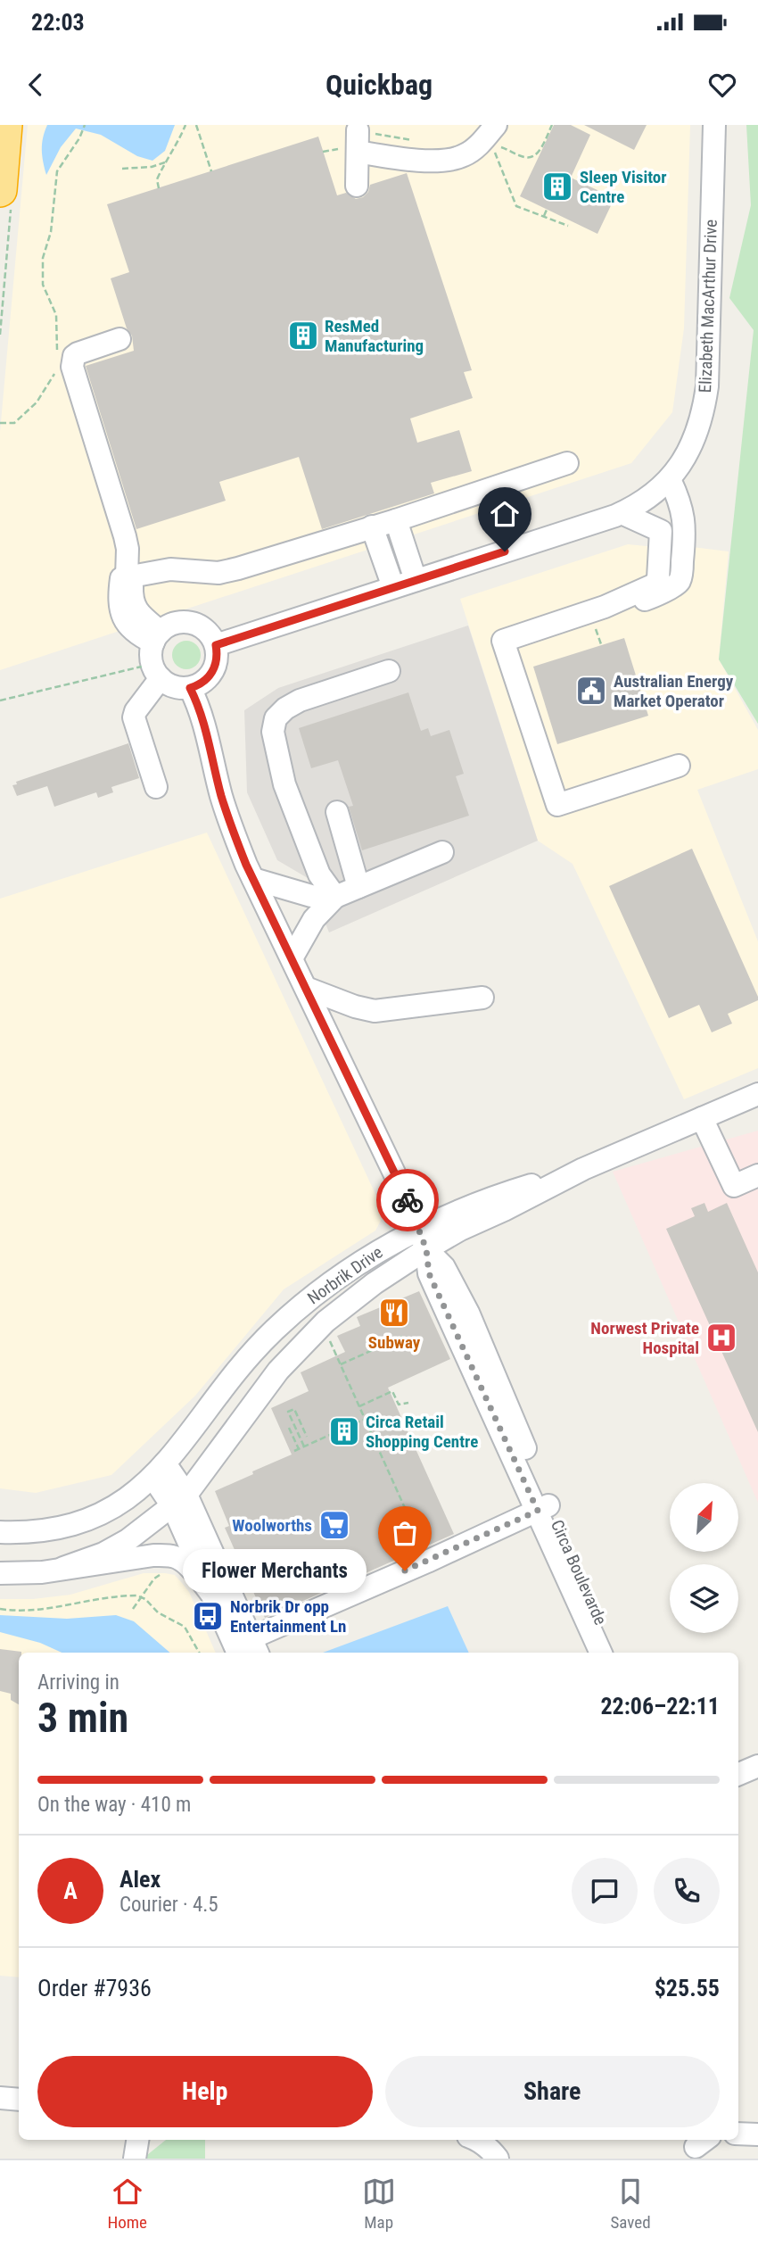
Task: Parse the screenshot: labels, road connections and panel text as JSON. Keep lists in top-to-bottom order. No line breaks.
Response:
{"streets":{"street":["Elizabeth MacArthur Drive","Norbrik Drive","Circa Boulevarde"]},"crossings":[["Norbrik Drive","Circa Boulevarde"]],"places":{"building":["Sleep Visitor Centre","ResMed Manufacturing","Circa Retail Shopping Centre"],"public building":["Australian Energy Market Operator"],"restaurant":["Subway"],"hospital":["Norwest Private Hospital"],"supermarket":["Woolworths"],"other":["Flower Merchants"],"bus stop":["Norbrik Dr opp Entertainment Ln"]},"north":"top right","page":{"status":"22:03","header":"Quickbag","bubble":"Flower Merchants","heading":["3 min","Arriving in","22:06–22:11"],"panel":["Alex","Courier · 4.5","Order #7936","$25.55"],"bar":"On the way · 410 m","round":"A","buttons":["Help","Share"],"tabs":["Home","Map","Saved"]}}
